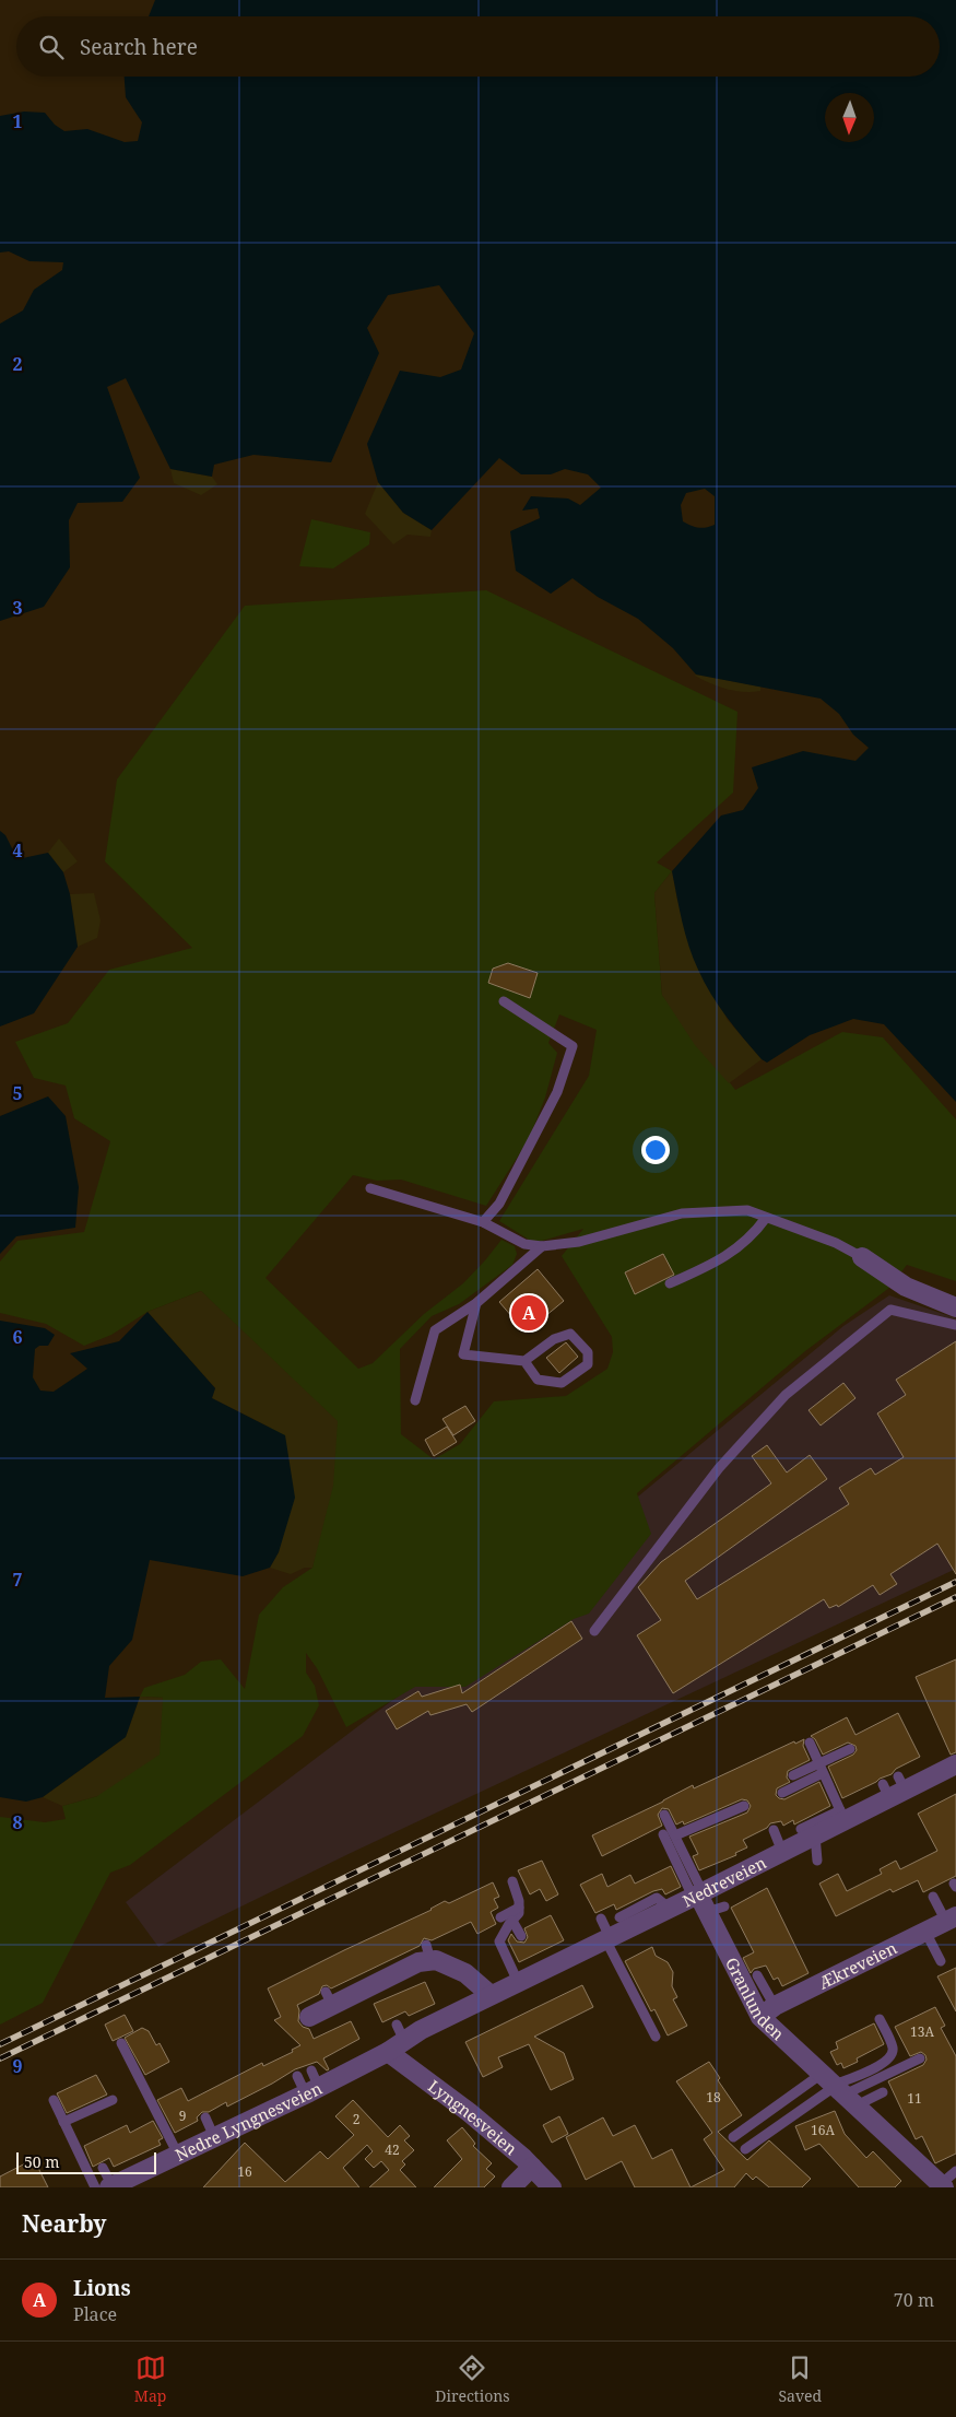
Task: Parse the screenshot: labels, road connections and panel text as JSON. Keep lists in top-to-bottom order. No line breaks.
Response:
{"streets":{"street":["Nedreveien","Ækreveien","Granlunden","Lyngnesveien","Nedre Lyngnesveien"]},"crossings":[["Nedreveien","Granlunden"],["Nedreveien","Lyngnesveien"],["Nedreveien","Nedre Lyngnesveien"],["Ækreveien","Granlunden"],["Lyngnesveien","Nedre Lyngnesveien"]],"house_numbers":["13A","18","11","9","2","16A","42","16"],"scale_bar":"50 m","north":"bottom","page":{"search":"Search here","pins":"A","scale":"50 m","heading":"Nearby","list":[{"mark":"A","name":"Lions","note":"Place","value":"70 m"}],"nav":["Map","Directions","Saved"]},"grid":{"rows":["1","2","3","4","5","6","7","8","9"]}}
